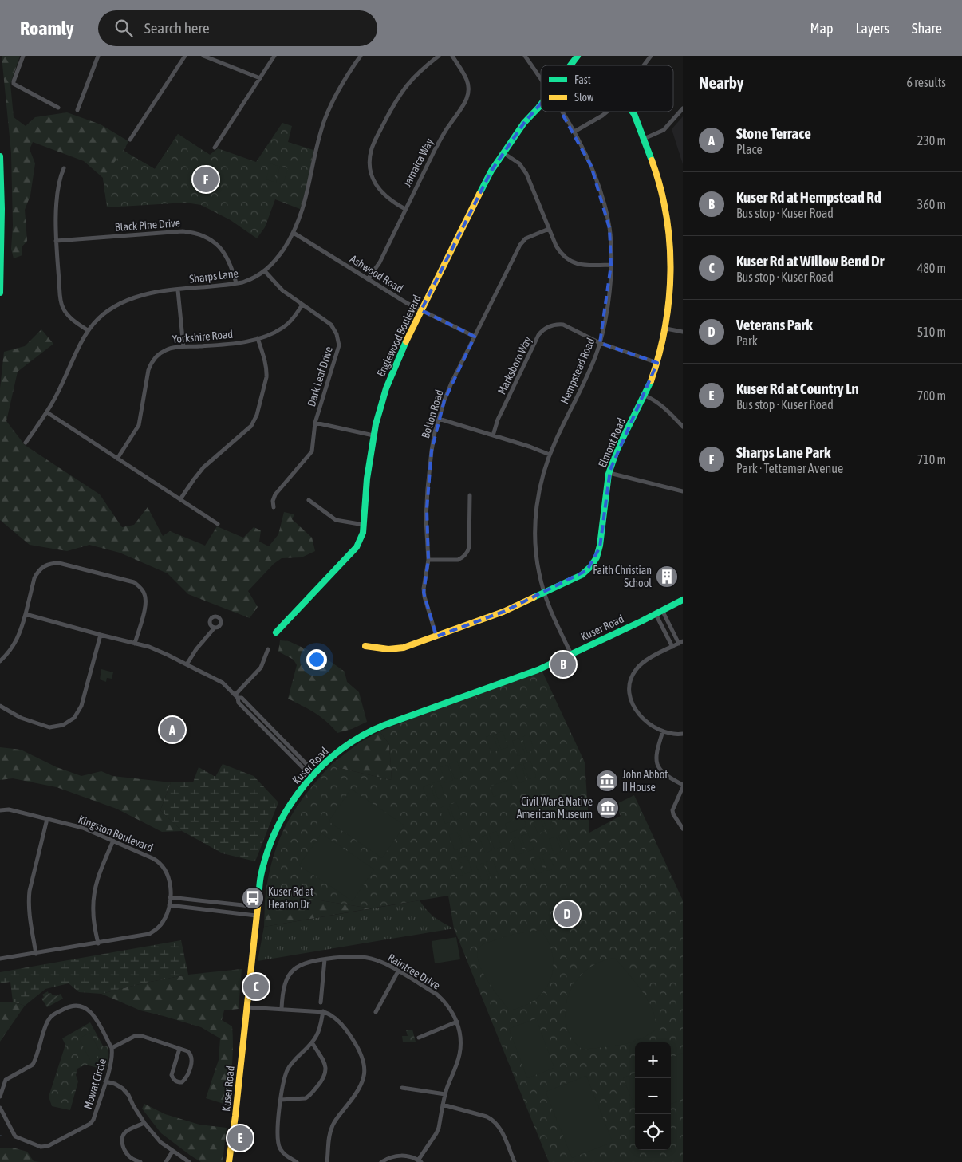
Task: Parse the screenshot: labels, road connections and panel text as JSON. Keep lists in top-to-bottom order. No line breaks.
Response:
{"streets":{"main road":["Englewood Boulevard","Elmont Road","Kuser Road"],"street":["Jamaica Way","Black Pine Drive","Ashwood Road","Sharps Lane","Yorkshire Road","Marksboro Way","Hempstead Road","Dark Leaf Drive","Bolton Road","Kingston Boulevard","Raintree Drive","Mowat Circle"]},"crossings":[["Jamaica Way","Ashwood Road"],["Black Pine Drive","Sharps Lane"],["Ashwood Road","Sharps Lane"],["Ashwood Road","Englewood Boulevard"],["Ashwood Road","Bolton Road"],["Sharps Lane","Dark Leaf Drive"],["Yorkshire Road","Dark Leaf Drive"],["Marksboro Way","Hempstead Road"],["Marksboro Way","Elmont Road"],["Hempstead Road","Elmont Road"],["Hempstead Road","Kuser Road"],["Bolton Road","Elmont Road"]],"places":{"building":["Faith Christian School"],"museum":["John Abbot II House","Civil War & Native American Museum"],"bus stop":["Kuser Rd at Heaton Dr"]},"legend":["Fast","Slow"],"page":{"header":"Roamly","search":"Search here","nav":["Map","Layers","Share"],"heading":["Nearby","6 results"],"list":[{"mark":"A","name":"Stone Terrace","note":"Place","value":"230 m"},{"mark":"B","name":"Kuser Rd at Hempstead Rd","note":"Bus stop · Kuser Road","value":"360 m"},{"mark":"C","name":"Kuser Rd at Willow Bend Dr","note":"Bus stop · Kuser Road","value":"480 m"},{"mark":"D","name":"Veterans Park","note":"Park","value":"510 m"},{"mark":"E","name":"Kuser Rd at Country Ln","note":"Bus stop · Kuser Road","value":"700 m"},{"mark":"F","name":"Sharps Lane Park","note":"Park · Tettemer Avenue","value":"710 m"}],"pins":["F","B","A","D","C","E"],"map_buttons":["+","−"]}}
